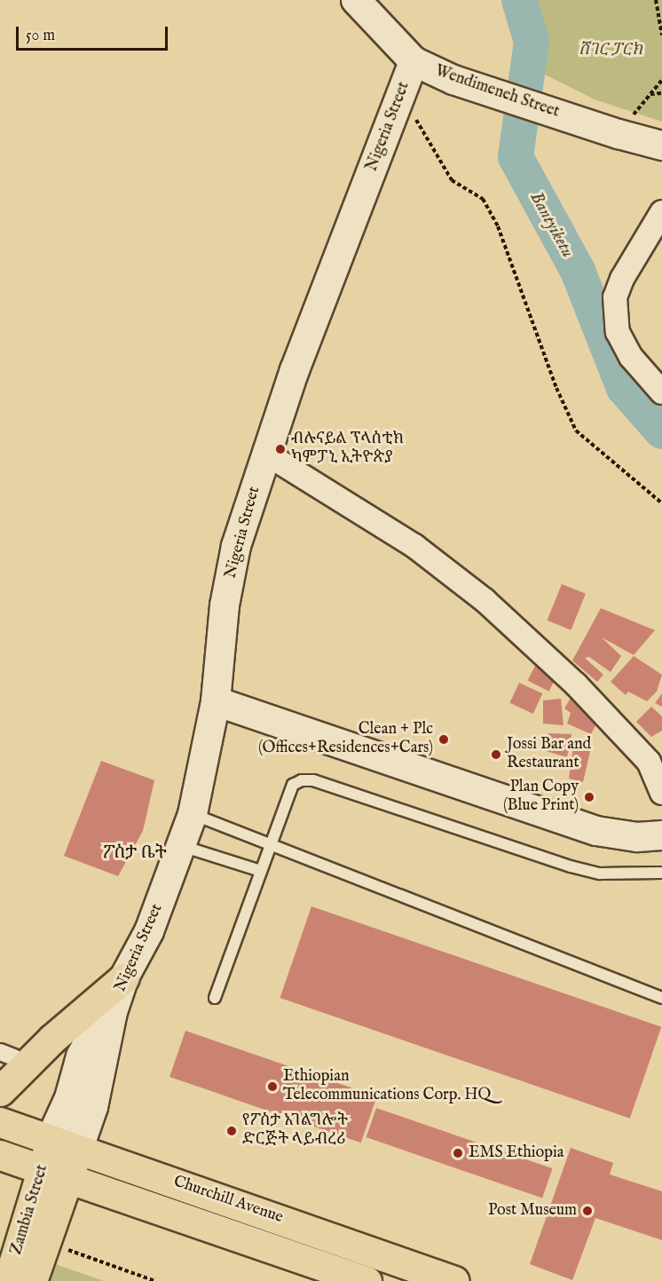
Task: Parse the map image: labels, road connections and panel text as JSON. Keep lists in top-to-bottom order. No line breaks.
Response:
{"streets":{"main road":["Churchill Avenue","Zambia Street"],"street":["Wendimeneh Street","Nigeria Street"]},"crossings":[["Wendimeneh Street","Nigeria Street"],["Nigeria Street","Churchill Avenue"],["Nigeria Street","Zambia Street"],["Churchill Avenue","Zambia Street"]],"districts":["ፖስታ ቤት"],"water":["Bantyiketu"],"parks":["ሸገር ፓርክ"],"places":["ብሉናይል ፕላስቲክ ካምፓኒ ኢትዮጵያ","Clean + Plc (Offices+Residences+Cars)","Jossi Bar and Restaurant","Plan Copy (Blue Print)","Ethiopian Telecommunications Corp. HQ","የፖስታ አገልግሎት ድርጅት ላይብረሪ","EMS Ethiopia","Post Museum"],"scale_bar":"50 m"}
